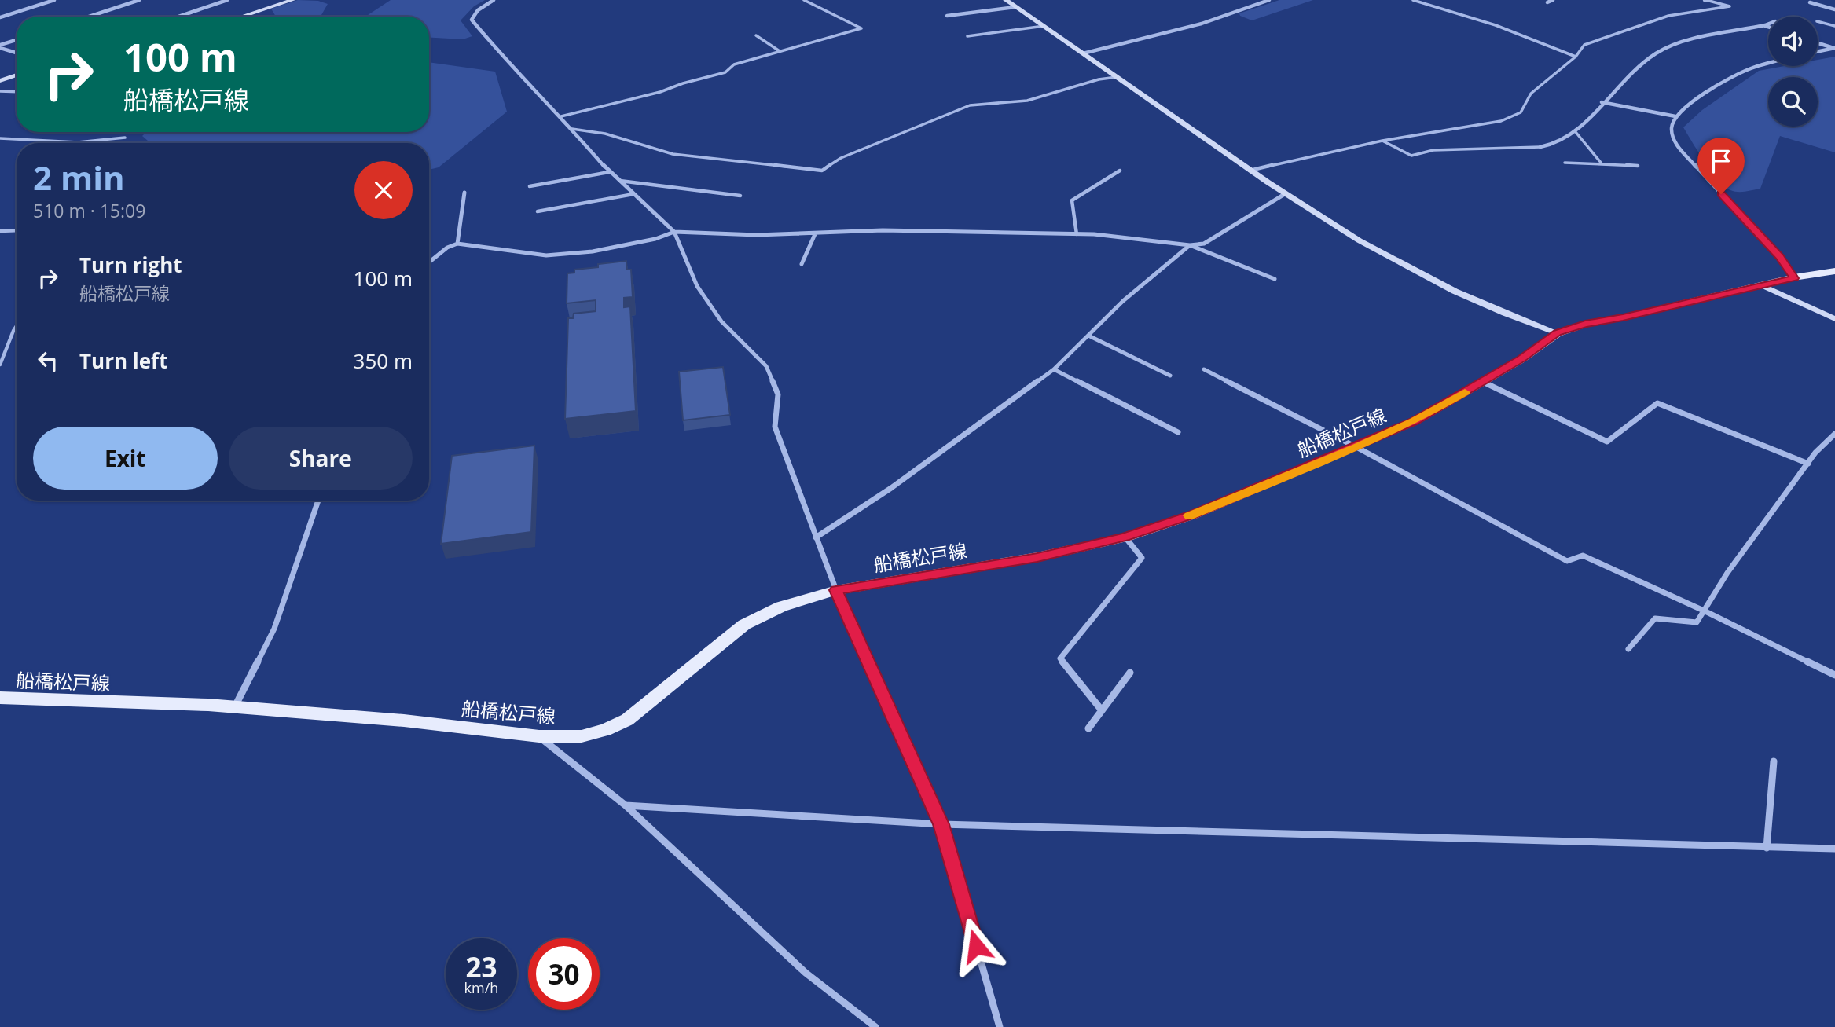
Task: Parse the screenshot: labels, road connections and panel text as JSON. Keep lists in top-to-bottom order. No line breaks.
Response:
{"streets":{"main road":["船橋松戸線"]},"page":{"turn":["100 m","船橋松戸線"],"heading":["2 min","510 m · 15:09"],"list":[{"name":"Turn right","note":"船橋松戸線","value":"100 m"},{"name":"Turn left","value":"350 m"}],"buttons":["Exit","Share"],"speed":"23 km/h","limit":"30"}}
